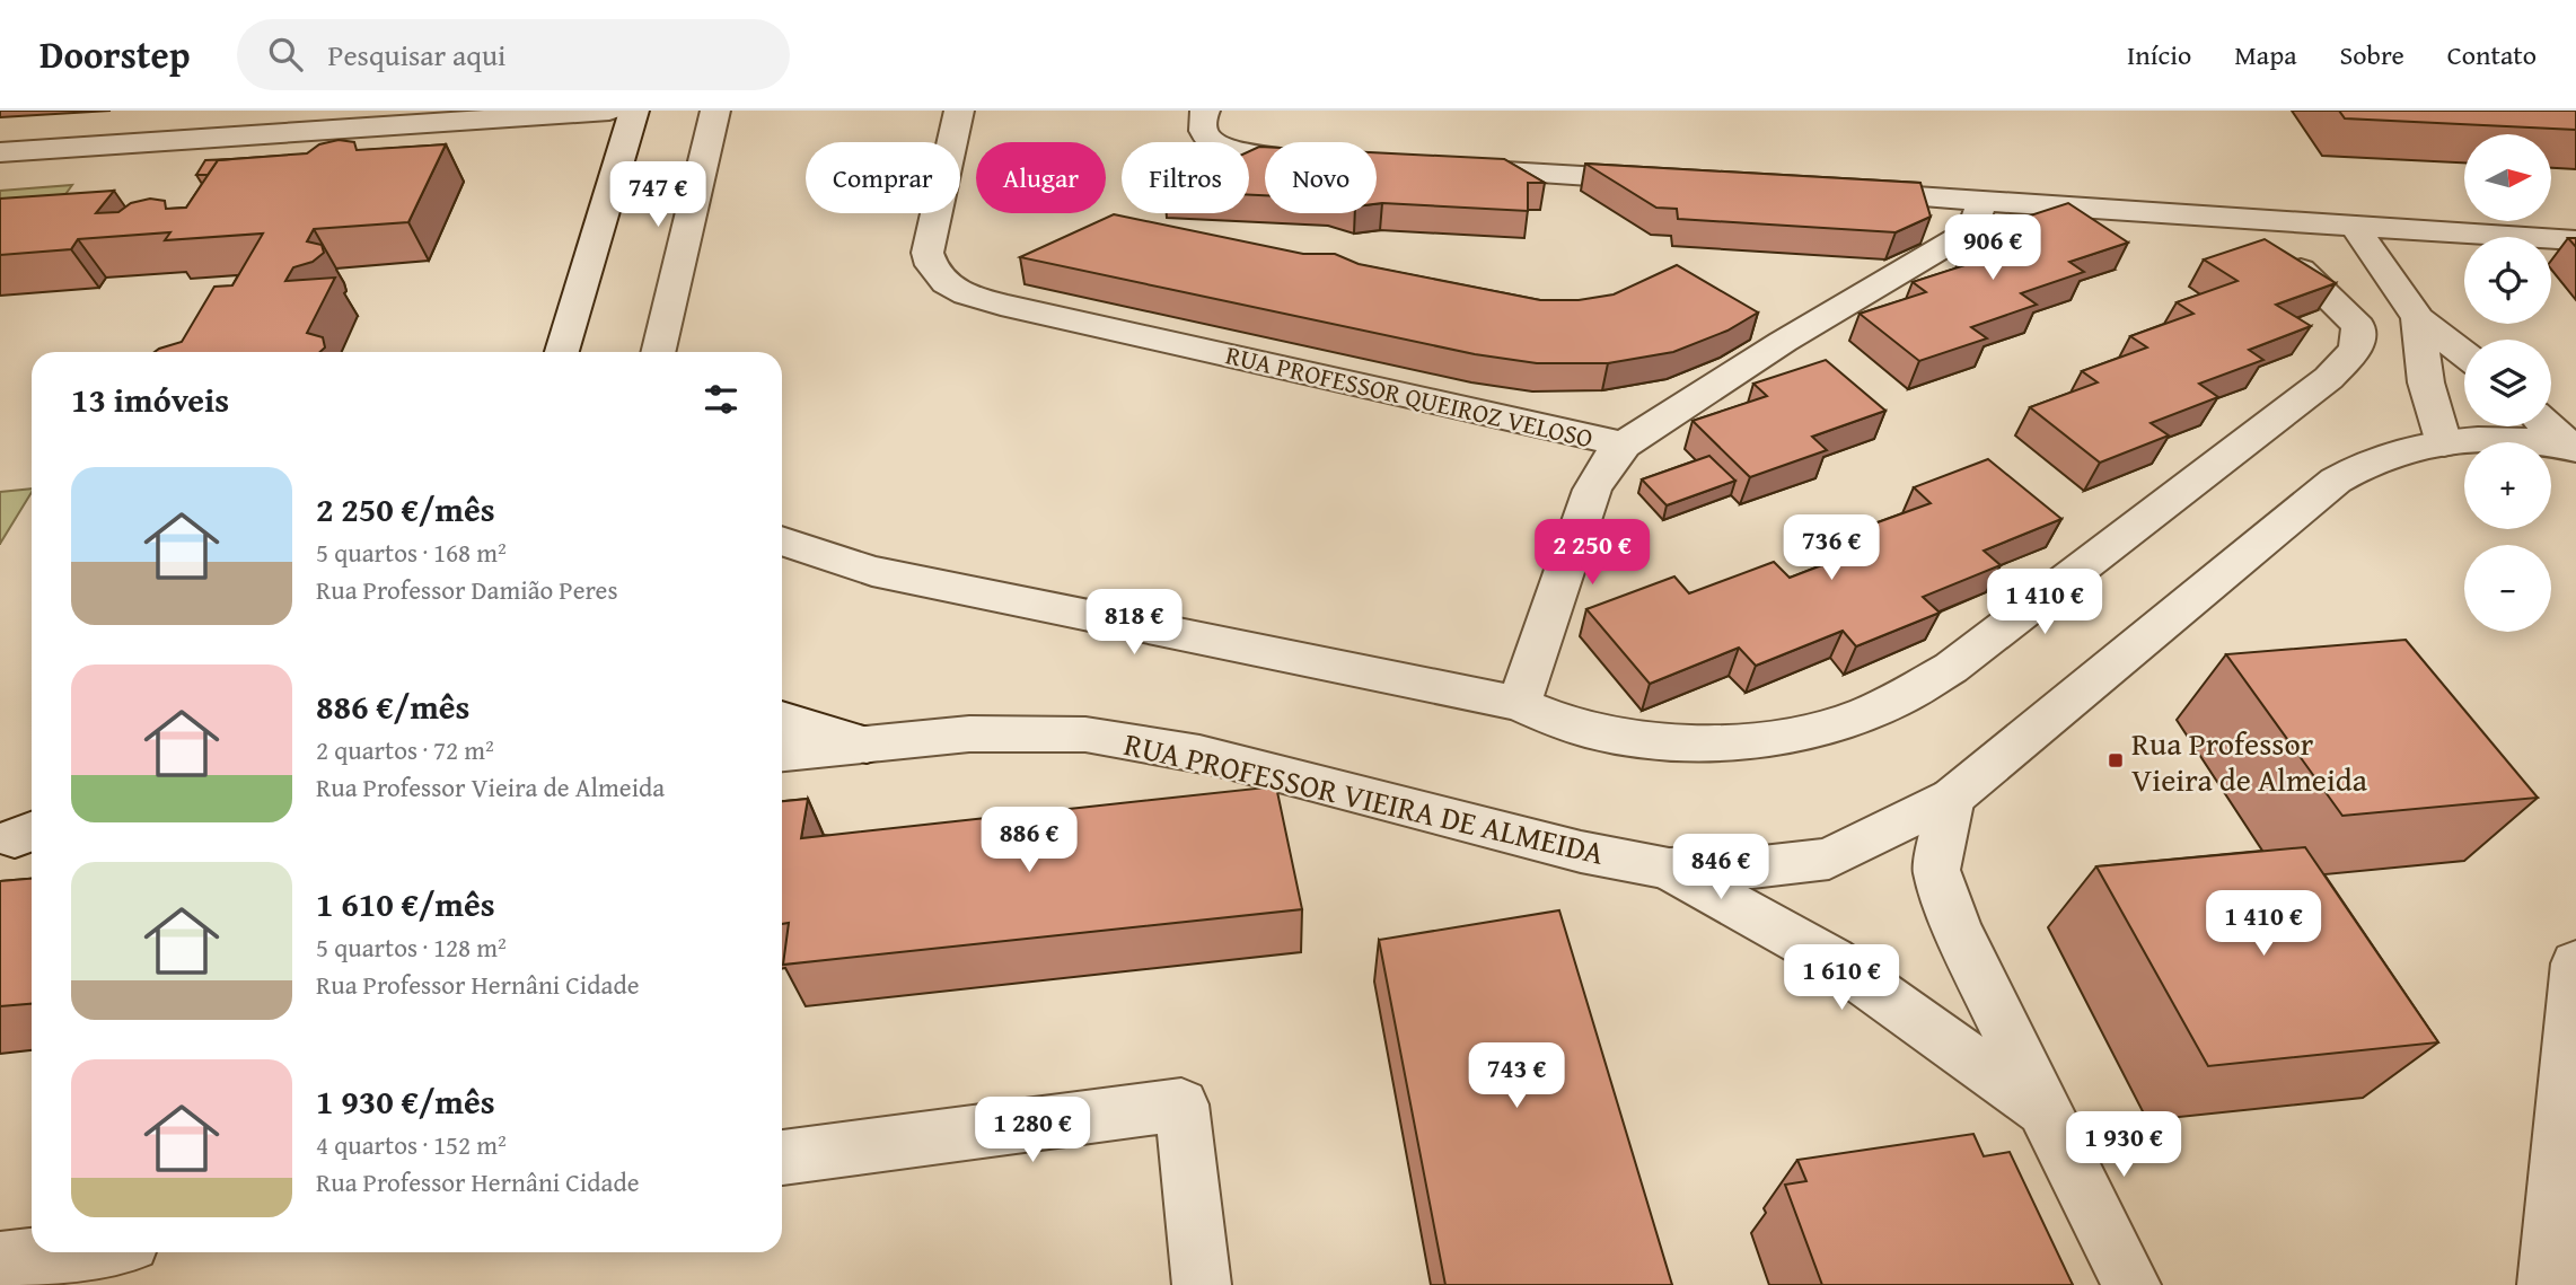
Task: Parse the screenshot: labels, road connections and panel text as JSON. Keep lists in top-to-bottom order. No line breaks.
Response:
{"streets":{"street":["RUA PROFESSOR QUEIROZ VELOSO","RUA PROFESSOR VIEIRA DE ALMEIDA"]},"places":{"transit":["Rua Professor Vieira de Almeida"]},"north":"right","page":{"header":"Doorstep","search":"Pesquisar aqui","nav":["Início","Mapa","Sobre","Contato"],"map_buttons":["+","−"],"chip":["Comprar","Alugar","Filtros","Novo"],"price":["747 €","906 €","736 €","2 250 €","1 410 €","818 €","886 €","846 €","1 410 €","1 610 €","743 €","1 280 €","1 930 €"],"heading":"13 imóveis","list":[{"name":"2 250 €/mês","note":"5 quartos · 168 m² · Rua Professor Damião Peres"},{"name":"886 €/mês","note":"2 quartos · 72 m² · Rua Professor Vieira de Almeida"},{"name":"1 610 €/mês","note":"5 quartos · 128 m² · Rua Professor Hernâni Cidade"},{"name":"1 930 €/mês","note":"4 quartos · 152 m² · Rua Professor Hernâni Cidade"}]}}
